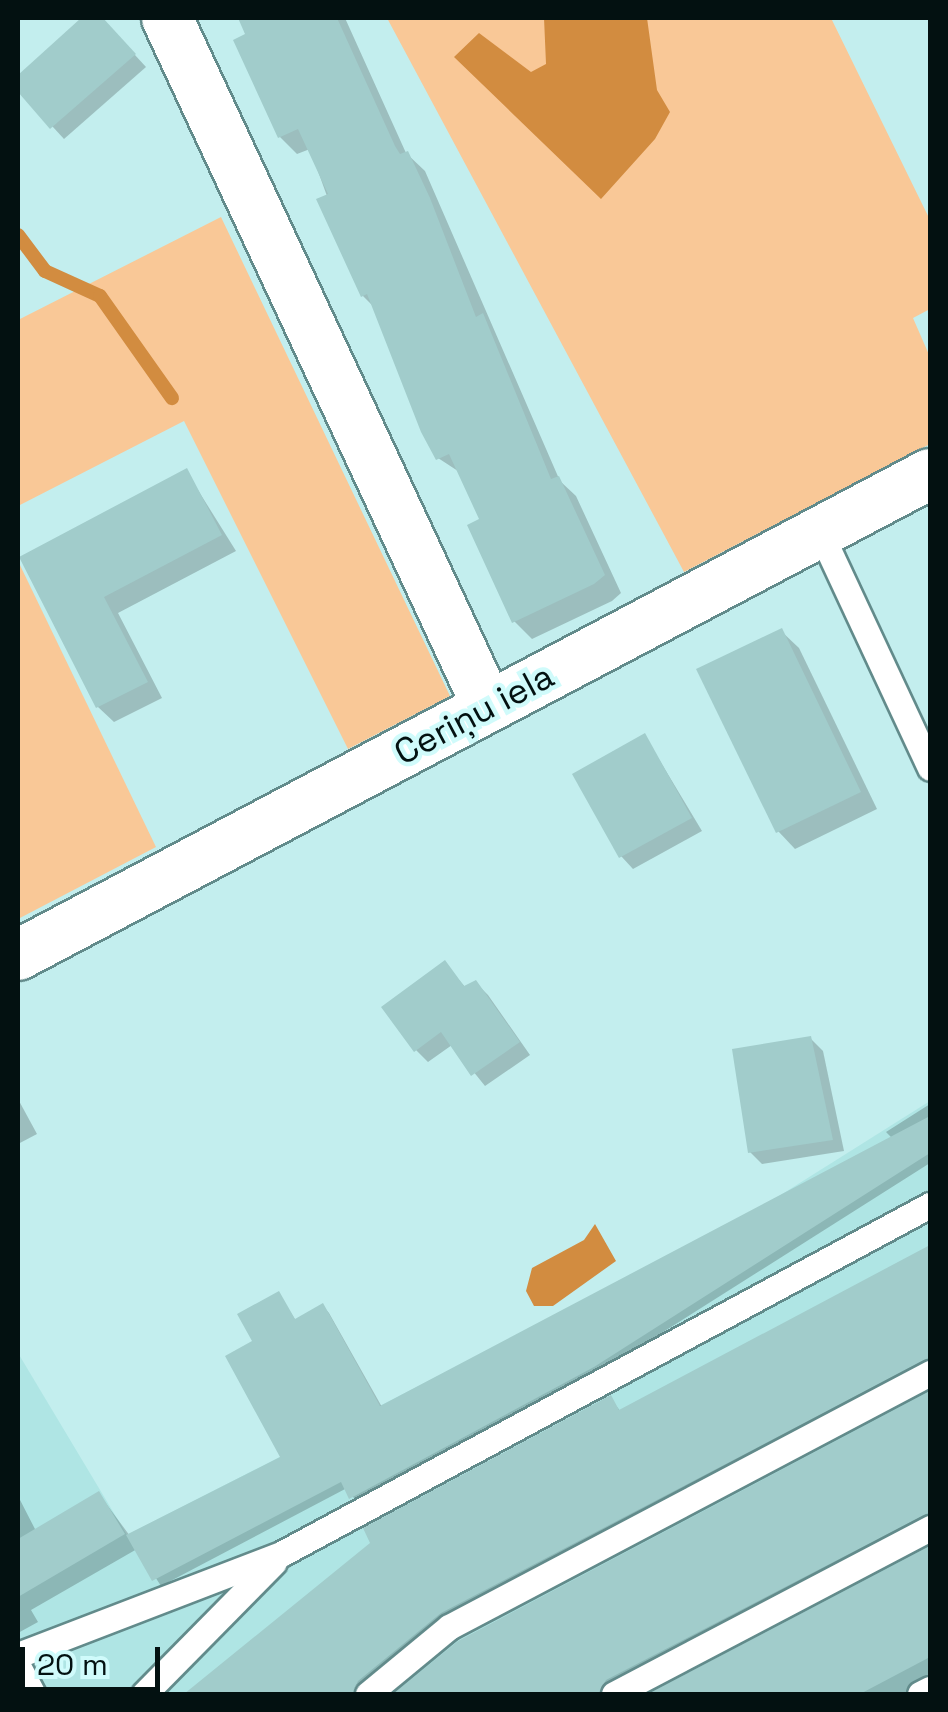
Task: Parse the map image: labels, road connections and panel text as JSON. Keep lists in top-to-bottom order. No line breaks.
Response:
{"streets":{"street":["Ceriņu iela"]},"scale_bar":"20 m"}
